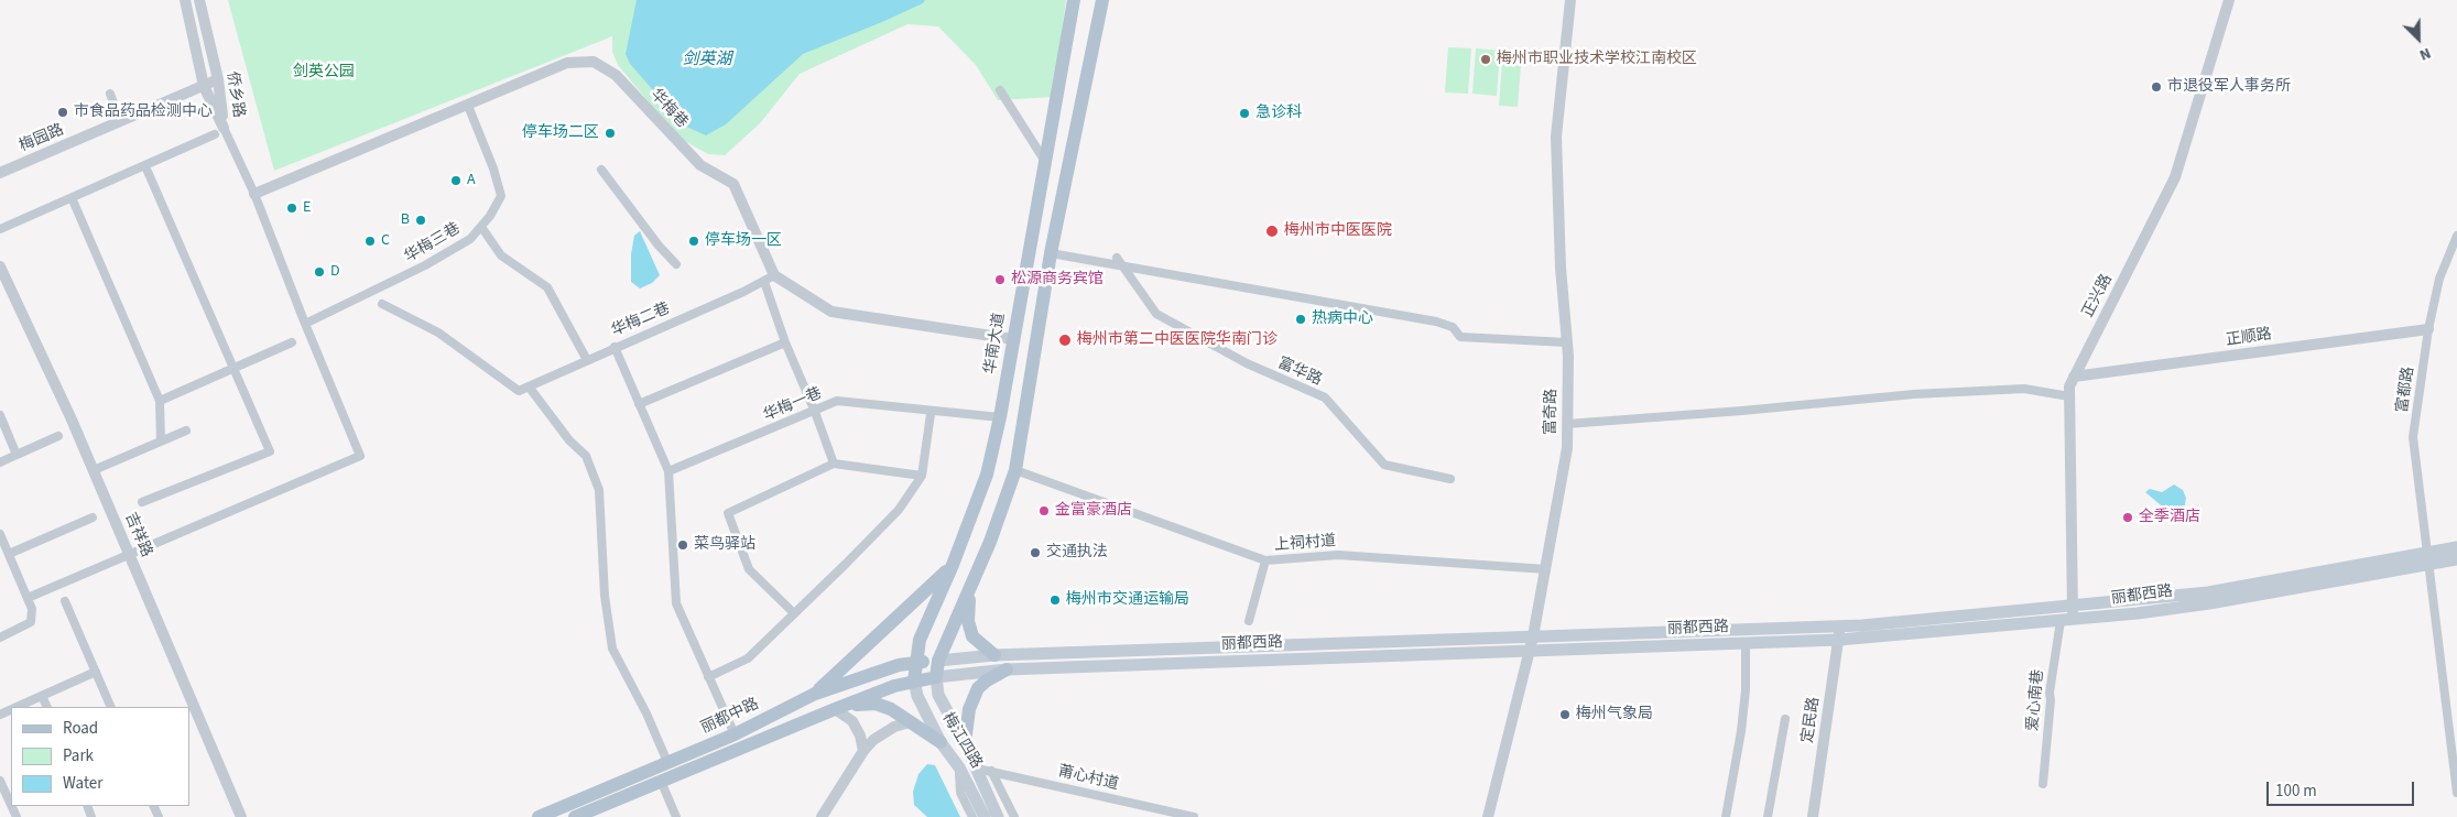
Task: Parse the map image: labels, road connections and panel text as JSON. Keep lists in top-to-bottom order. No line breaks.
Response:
{"streets":{"main road":["华南大道","丽都西路","丽都中路","梅江四路"],"street":["侨乡路","华梅巷","梅园路","华梅三巷","正兴路","华梅二巷","正顺路","富华路","富都路","华梅一巷","富奇路","吉祥路","上祠村道","爱心南巷","定民路","莆心村道"]},"crossings":[["侨乡路","梅园路"],["华梅巷","华梅三巷"],["华梅巷","华梅二巷"],["正兴路","正顺路"],["正兴路","丽都西路"],["正兴路","爱心南巷"],["正顺路","富都路"],["华南大道","华梅一巷"],["华南大道","丽都中路"],["华南大道","梅江四路"],["富都路","丽都西路"],["富奇路","上祠村道"],["富奇路","丽都西路"],["丽都西路","爱心南巷"],["丽都西路","丽都中路"],["丽都西路","定民路"],["丽都西路","梅江四路"],["丽都中路","梅江四路"],["梅江四路","莆心村道"]],"water":["剑英湖"],"parks":["剑英公园"],"places":["梅州市职业技术学校江南校区","市退役军人事务所","市食品药品检测中心","急诊科","停车场二区","A","E","B","梅州市中医医院","C","停车场一区","D","松源商务宾馆","热病中心","梅州市第二中医医院华南门诊","金富豪酒店","全季酒店","菜鸟驿站","交通执法","梅州市交通运输局","梅州气象局"],"legend":["Road","Park","Water"],"scale_bar":"100 m","north":"bottom right"}
